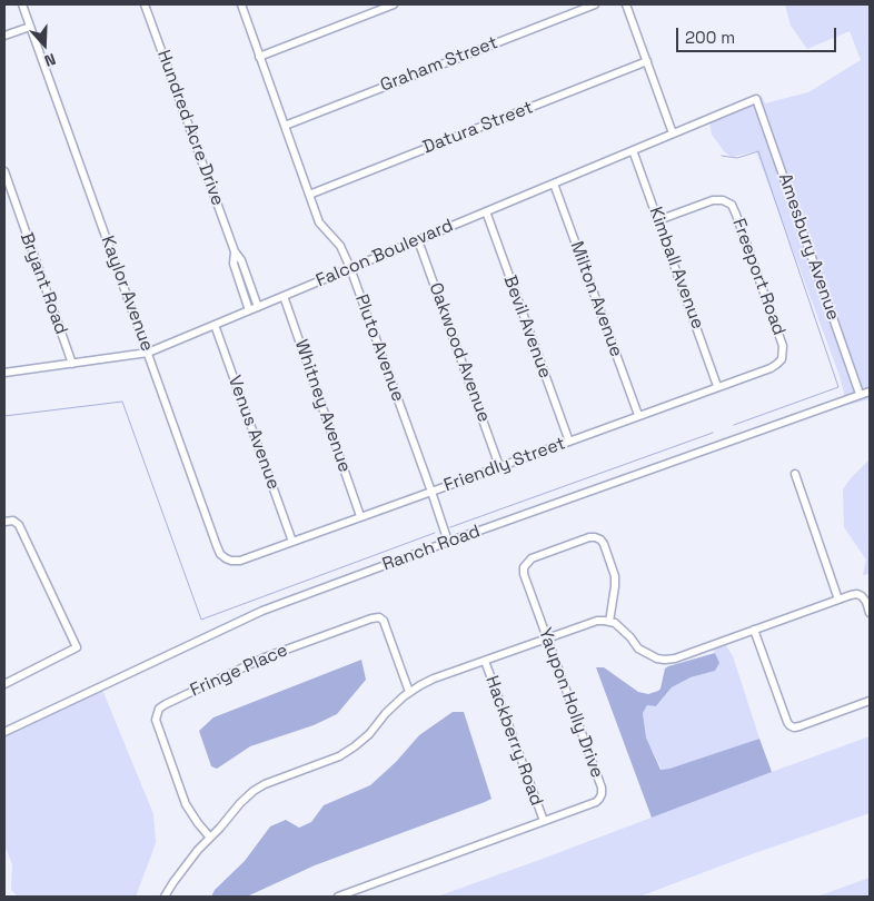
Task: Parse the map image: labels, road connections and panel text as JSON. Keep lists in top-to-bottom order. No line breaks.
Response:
{"streets":{"street":["Graham Street","Hundred Acre Drive","Datura Street","Amesbury Avenue","Falcon Boulevard","Kimball Avenue","Freeport Road","Bryant Road","Kaylor Avenue","Milton Avenue","Bevil Avenue","Pluto Avenue","Oakwood Avenue","Whitney Avenue","Venus Avenue","Friendly Street","Ranch Road","Fringe Place","Yaupon Holly Drive","Hackberry Road"]},"crossings":[["Graham Street","Pluto Avenue"],["Hundred Acre Drive","Falcon Boulevard"],["Datura Street","Pluto Avenue"],["Amesbury Avenue","Falcon Boulevard"],["Amesbury Avenue","Ranch Road"],["Falcon Boulevard","Kimball Avenue"],["Falcon Boulevard","Bryant Road"],["Falcon Boulevard","Kaylor Avenue"],["Falcon Boulevard","Milton Avenue"],["Falcon Boulevard","Bevil Avenue"],["Falcon Boulevard","Pluto Avenue"],["Falcon Boulevard","Oakwood Avenue"],["Falcon Boulevard","Whitney Avenue"],["Falcon Boulevard","Venus Avenue"],["Kimball Avenue","Freeport Road"],["Kimball Avenue","Friendly Street"],["Freeport Road","Friendly Street"],["Kaylor Avenue","Friendly Street"],["Milton Avenue","Friendly Street"],["Bevil Avenue","Friendly Street"],["Pluto Avenue","Friendly Street"],["Pluto Avenue","Ranch Road"],["Oakwood Avenue","Friendly Street"],["Whitney Avenue","Friendly Street"],["Venus Avenue","Friendly Street"],["Yaupon Holly Drive","Hackberry Road"]],"scale_bar":"200 m","north":"bottom"}
